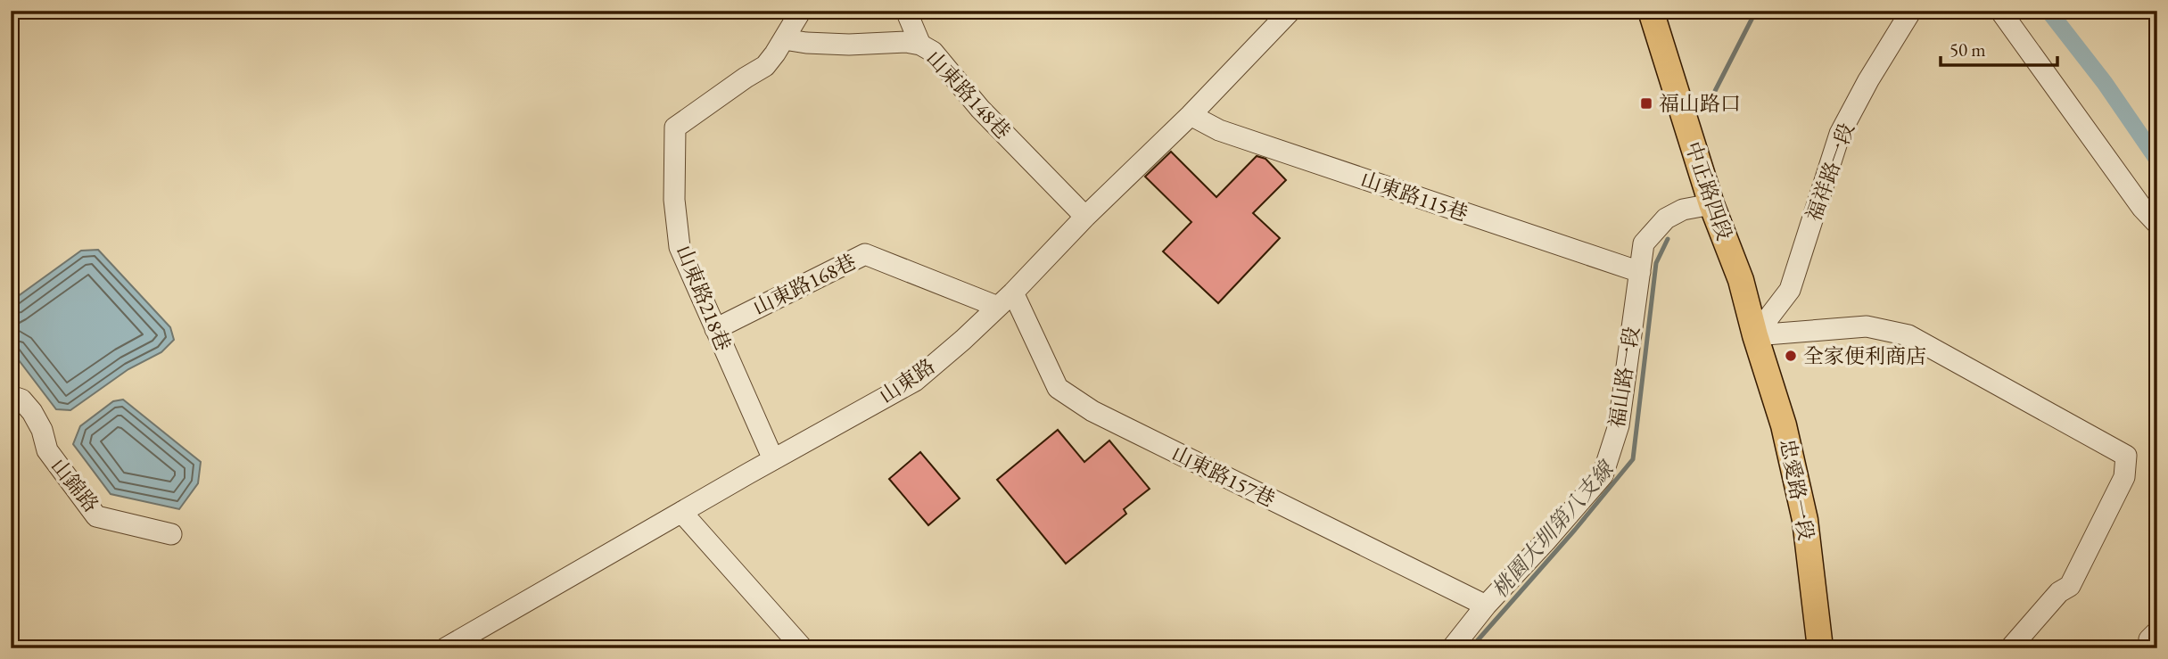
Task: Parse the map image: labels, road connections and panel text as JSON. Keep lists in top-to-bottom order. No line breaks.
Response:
{"streets":{"main road":["中正路四段","忠愛路一段"],"street":["山東路148巷","福祥路一段","山東路115巷","山東路168巷","山東路218巷","福山路一段","山東路","山東路157巷","山錦路"]},"crossings":[["山東路148巷","山東路218巷"],["山東路148巷","山東路"],["福祥路一段","中正路四段"],["福祥路一段","忠愛路一段"],["中正路四段","福山路一段"],["中正路四段","忠愛路一段"],["山東路115巷","福山路一段"],["山東路115巷","山東路"],["山東路168巷","山東路218巷"],["山東路168巷","山東路"],["山東路168巷","山東路157巷"],["山東路218巷","山東路"],["福山路一段","山東路157巷"],["山東路","山東路157巷"]],"water":["桃園大圳第八支線"],"places":{"transit":["福山路口"],"other":["全家便利商店"]},"scale_bar":"50 m"}
